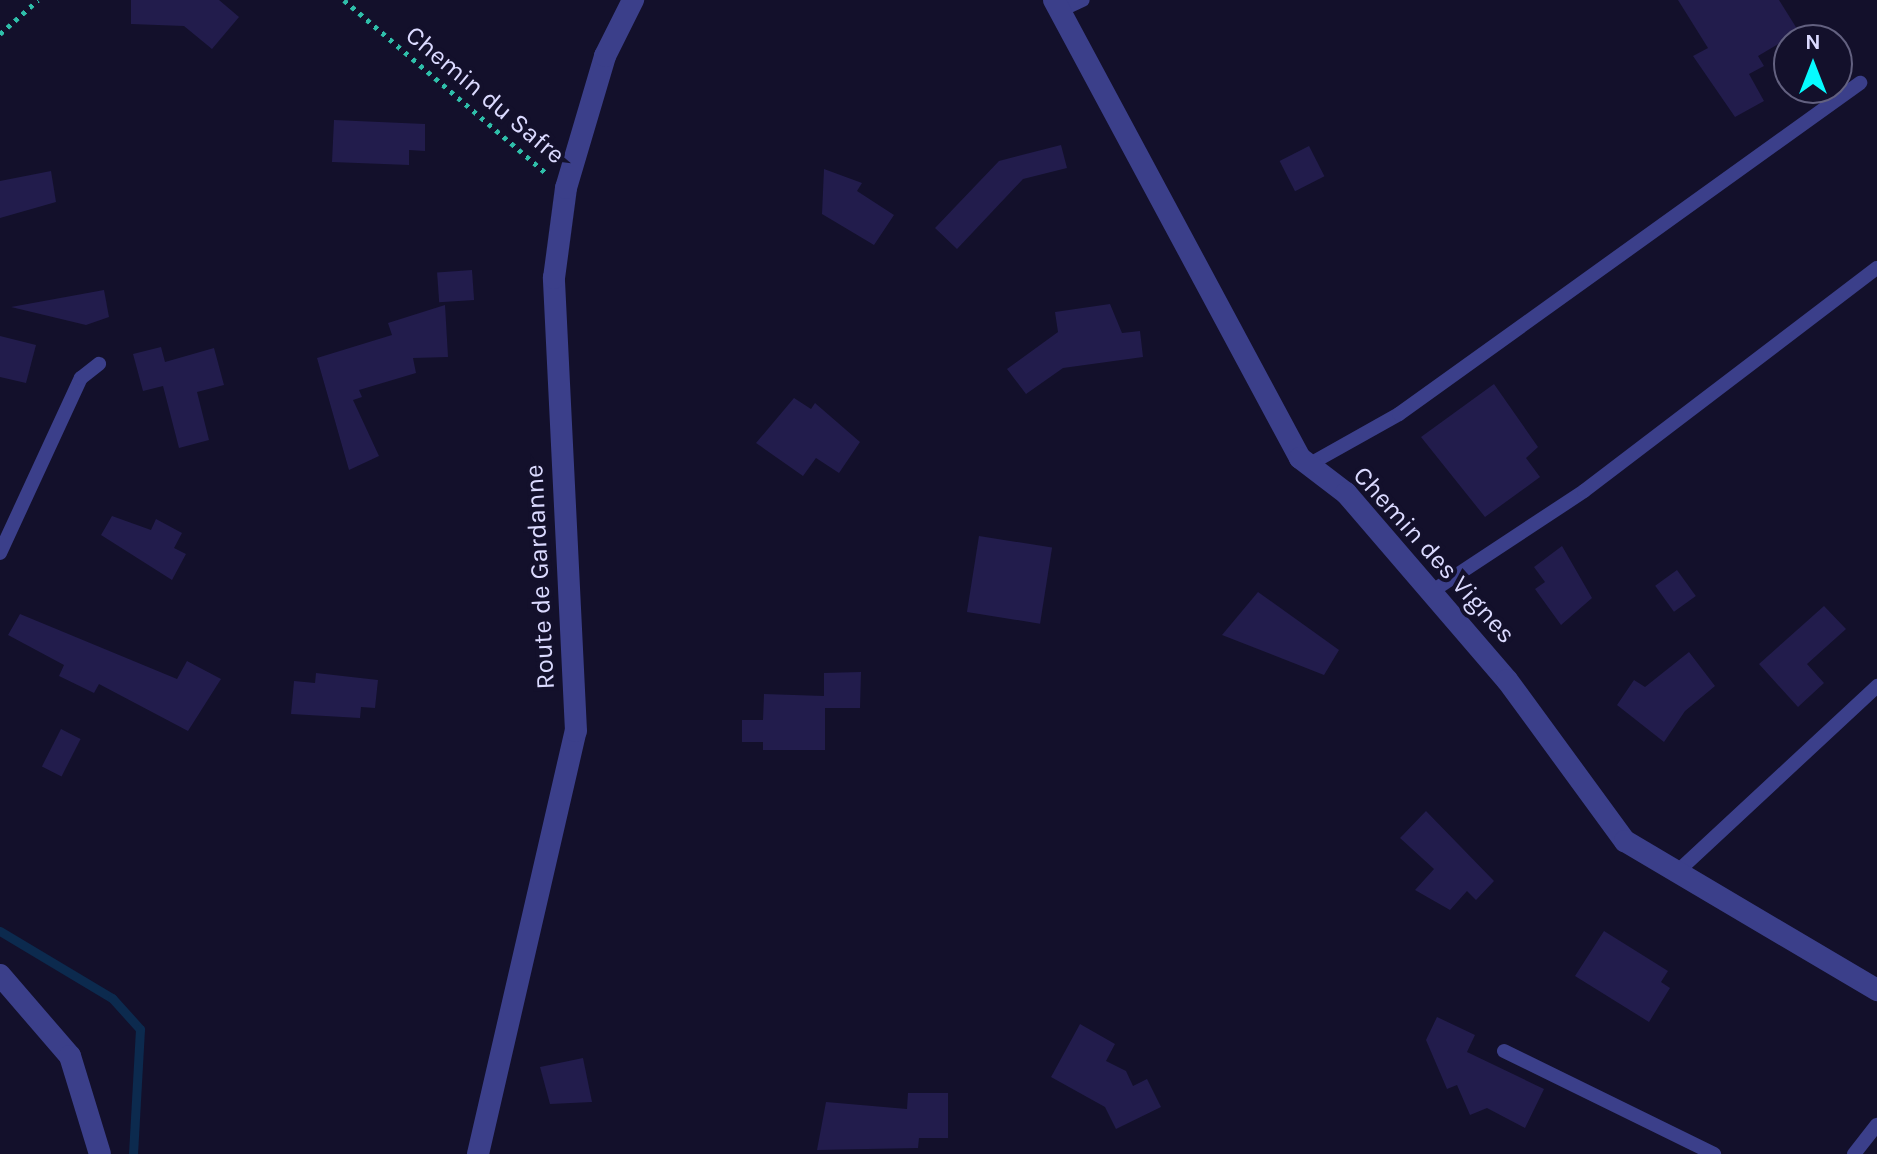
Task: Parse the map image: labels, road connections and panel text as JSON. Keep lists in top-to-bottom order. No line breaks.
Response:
{"streets":{"street":["Chemin des Vignes","Route de Gardanne"],"path":["Chemin du Safre"]},"crossings":[["Chemin du Safre","Route de Gardanne"]],"north":"top"}
